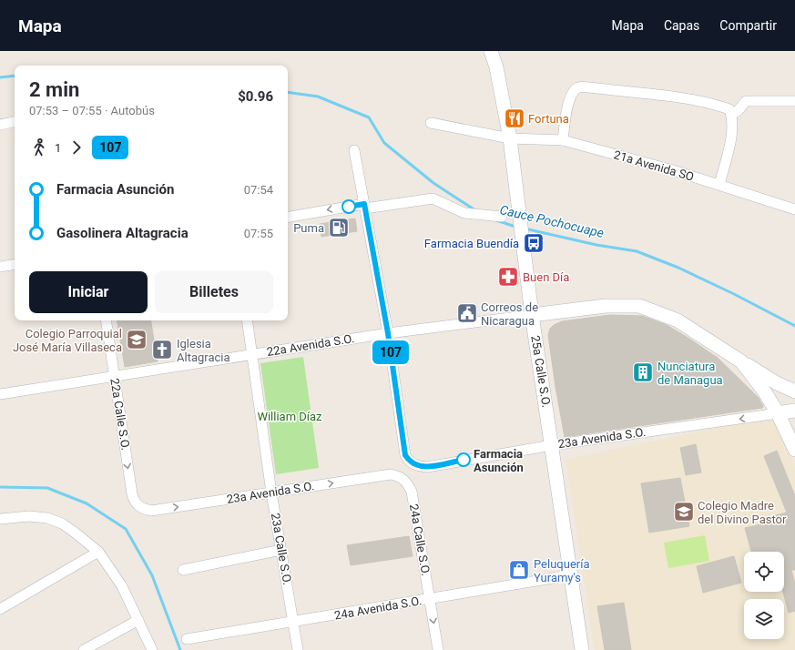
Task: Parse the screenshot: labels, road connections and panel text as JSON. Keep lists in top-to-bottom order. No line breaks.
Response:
{"streets":{"street":["21a Avenida SO","22a Avenida S.O.","25a Calle S.O.","22a Calle S.O.","23a Avenida S.O.","24a Calle S.O.","23a Calle S.O.","24a Avenida S.O."]},"crossings":[["21a Avenida SO","25a Calle S.O."],["22a Avenida S.O.","25a Calle S.O."],["22a Avenida S.O.","22a Calle S.O."],["22a Avenida S.O.","23a Avenida S.O."],["22a Avenida S.O.","23a Calle S.O."],["25a Calle S.O.","23a Avenida S.O."],["25a Calle S.O.","24a Avenida S.O."],["22a Calle S.O.","23a Avenida S.O."],["23a Avenida S.O.","24a Calle S.O."],["23a Avenida S.O.","23a Calle S.O."],["24a Calle S.O.","24a Avenida S.O."],["23a Calle S.O.","24a Avenida S.O."]],"one_way":["22a Calle S.O."],"water":["Cauce Pochocuape"],"parks":["William Díaz"],"places":{"restaurant":["Fortuna"],"fuel station":["Puma"],"bus stop":["Farmacia Buendía"],"pharmacy":["Buen Día"],"public building":["Correos de Nicaragua"],"school or university":["Colegio Parroquial José María Villaseca","Colegio Madre del Divino Pastor"],"church":["Iglesia Altagracia"],"building":["Nunciatura de Managua"],"other":["Farmacia Asunción"],"shop":["Peluquería Yuramy's"]},"lines":["bus line 107"],"page":{"header":"Mapa","nav":["Mapa","Capas","Compartir"],"on_map":"107","heading":["2 min","07:53 – 07:55 · Autobús","$0.96"],"legs":["1","107"],"list":[{"name":"Farmacia Asunción","value":"07:54"},{"name":"Gasolinera Altagracia","value":"07:55"}],"buttons":["Iniciar","Billetes"]}}
